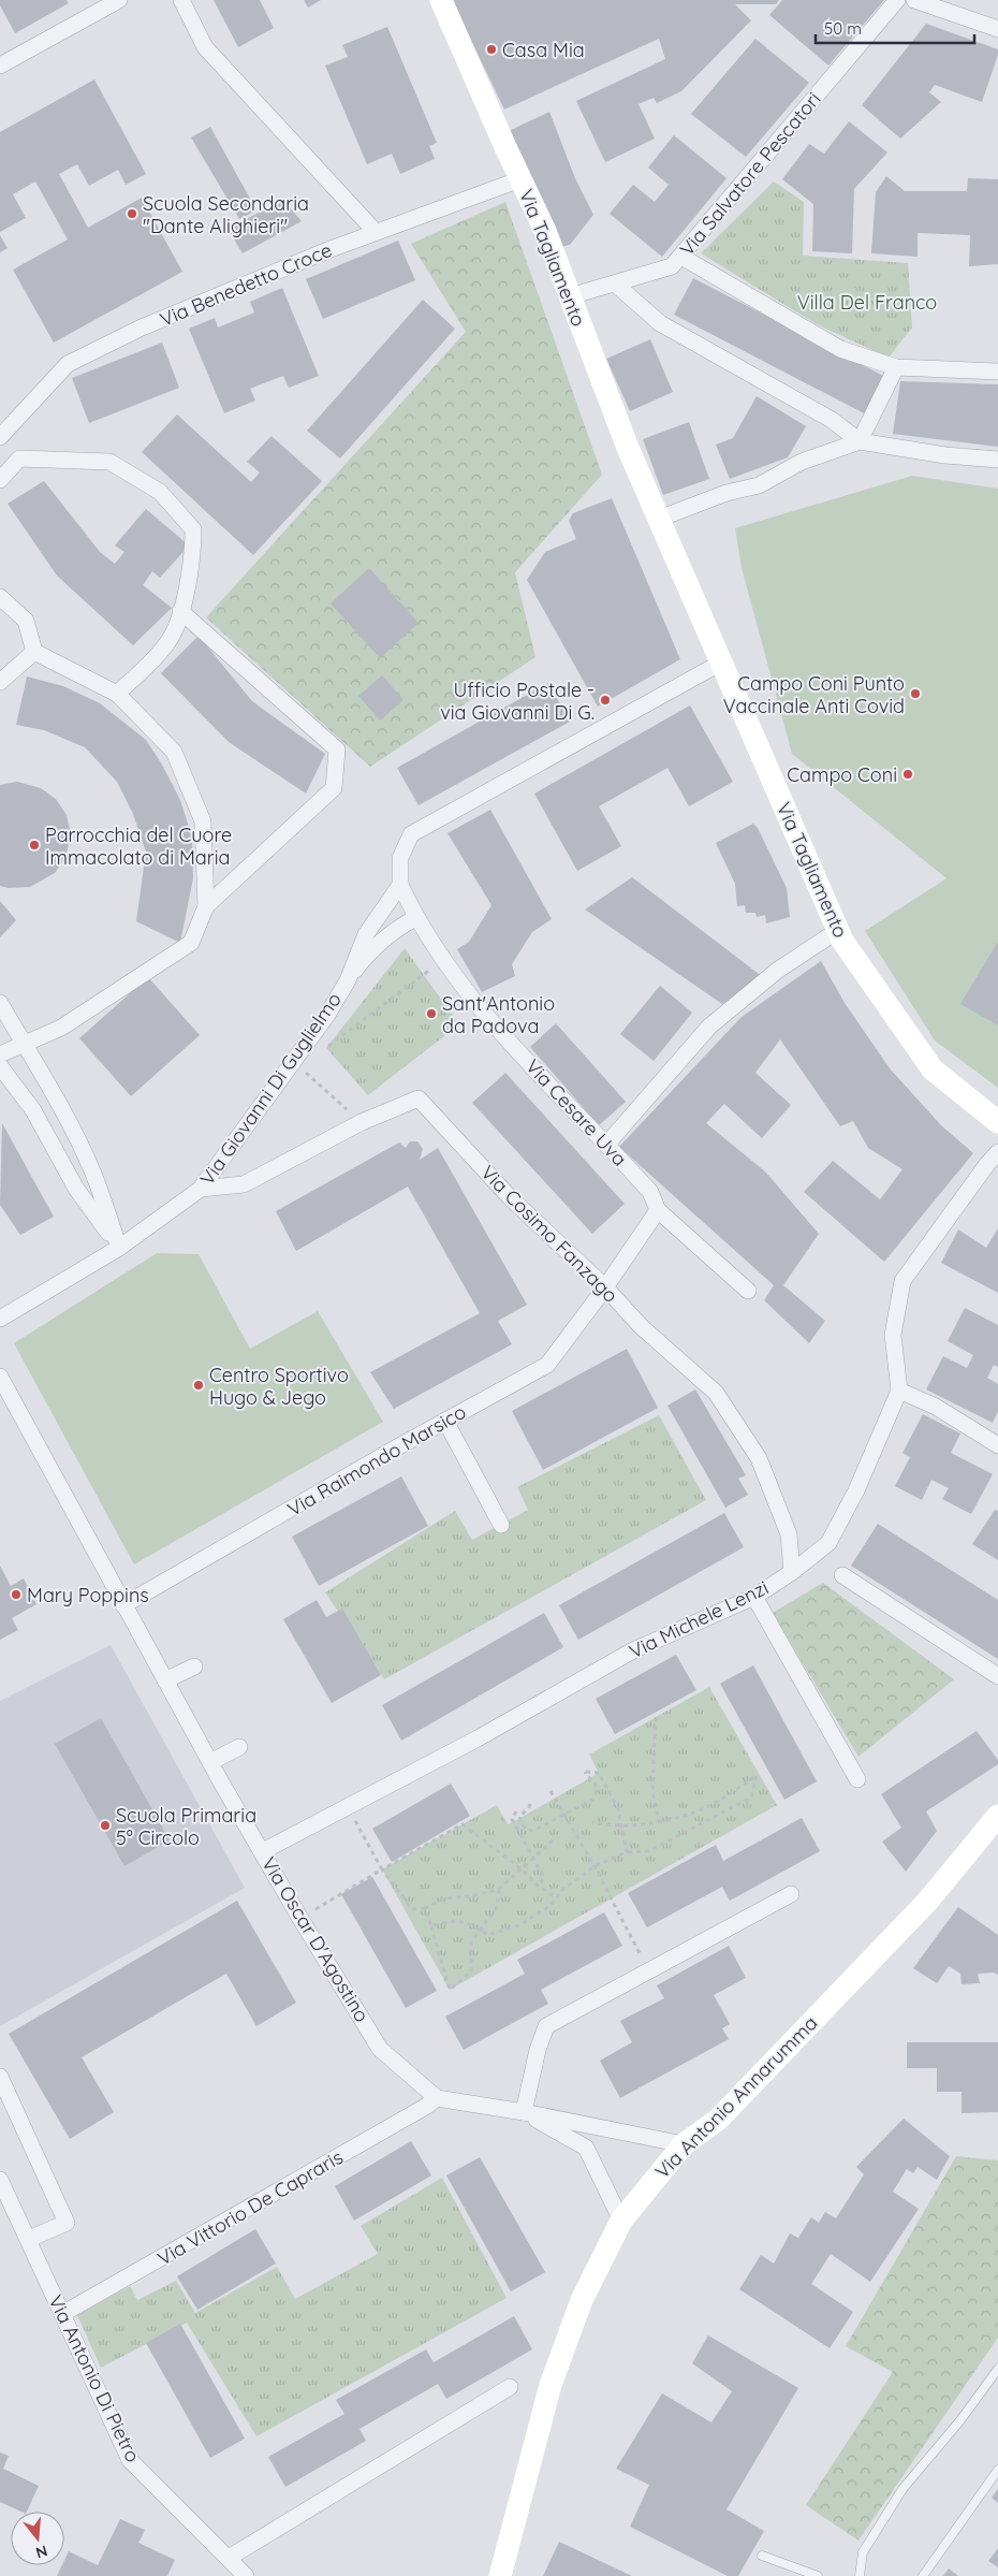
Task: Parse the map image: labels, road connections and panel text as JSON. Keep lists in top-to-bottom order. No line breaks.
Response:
{"streets":{"street":["Via Salvatore Pescatori","Via Tagliamento","Via Benedetto Croce","Via Giovanni Di Guglielmo","Via Cesare Uva","Via Cosimo Fanzago","Via Raimondo Marsico","Via Michele Lenzi","Via Oscar D'Agostino","Via Antonio Annarumma","Via Vittorio De Capraris","Via Antonio Di Pietro"]},"crossings":[["Via Salvatore Pescatori","Via Tagliamento"],["Via Tagliamento","Via Benedetto Croce"],["Via Giovanni Di Guglielmo","Via Cesare Uva"],["Via Giovanni Di Guglielmo","Via Cosimo Fanzago"],["Via Cosimo Fanzago","Via Raimondo Marsico"],["Via Cosimo Fanzago","Via Michele Lenzi"],["Via Raimondo Marsico","Via Oscar D'Agostino"],["Via Michele Lenzi","Via Oscar D'Agostino"],["Via Oscar D'Agostino","Via Vittorio De Capraris"],["Via Vittorio De Capraris","Via Antonio Di Pietro"]],"parks":["Villa Del Franco"],"places":["Casa Mia","Scuola Secondaria \"Dante Alighieri\"","Campo Coni Punto Vaccinale Anti Covid","Ufficio Postale - via Giovanni Di G.","Campo Coni","Parrocchia del Cuore Immacolato di Maria","Sant'Antonio da Padova","Centro Sportivo Hugo & Jego","Mary Poppins","Scuola Primaria 5° Circolo"],"scale_bar":"50 m","north":"bottom"}
